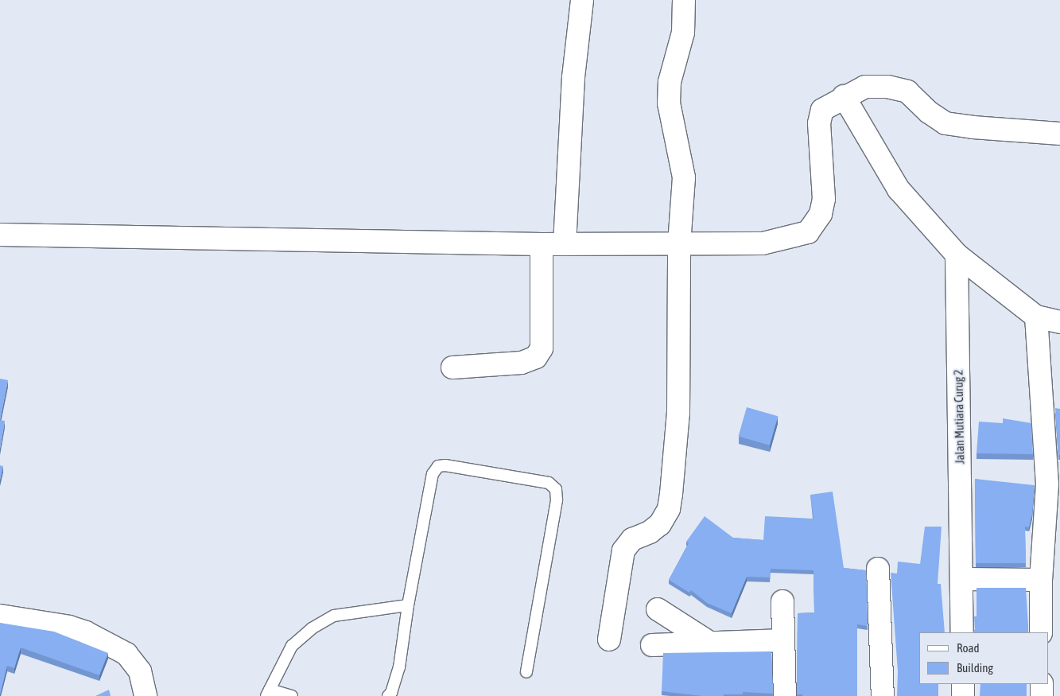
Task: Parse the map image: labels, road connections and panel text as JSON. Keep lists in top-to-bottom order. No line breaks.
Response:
{"streets":{"street":["Jalan Mutiara Curug 2"]},"legend":["Road","Building"]}
